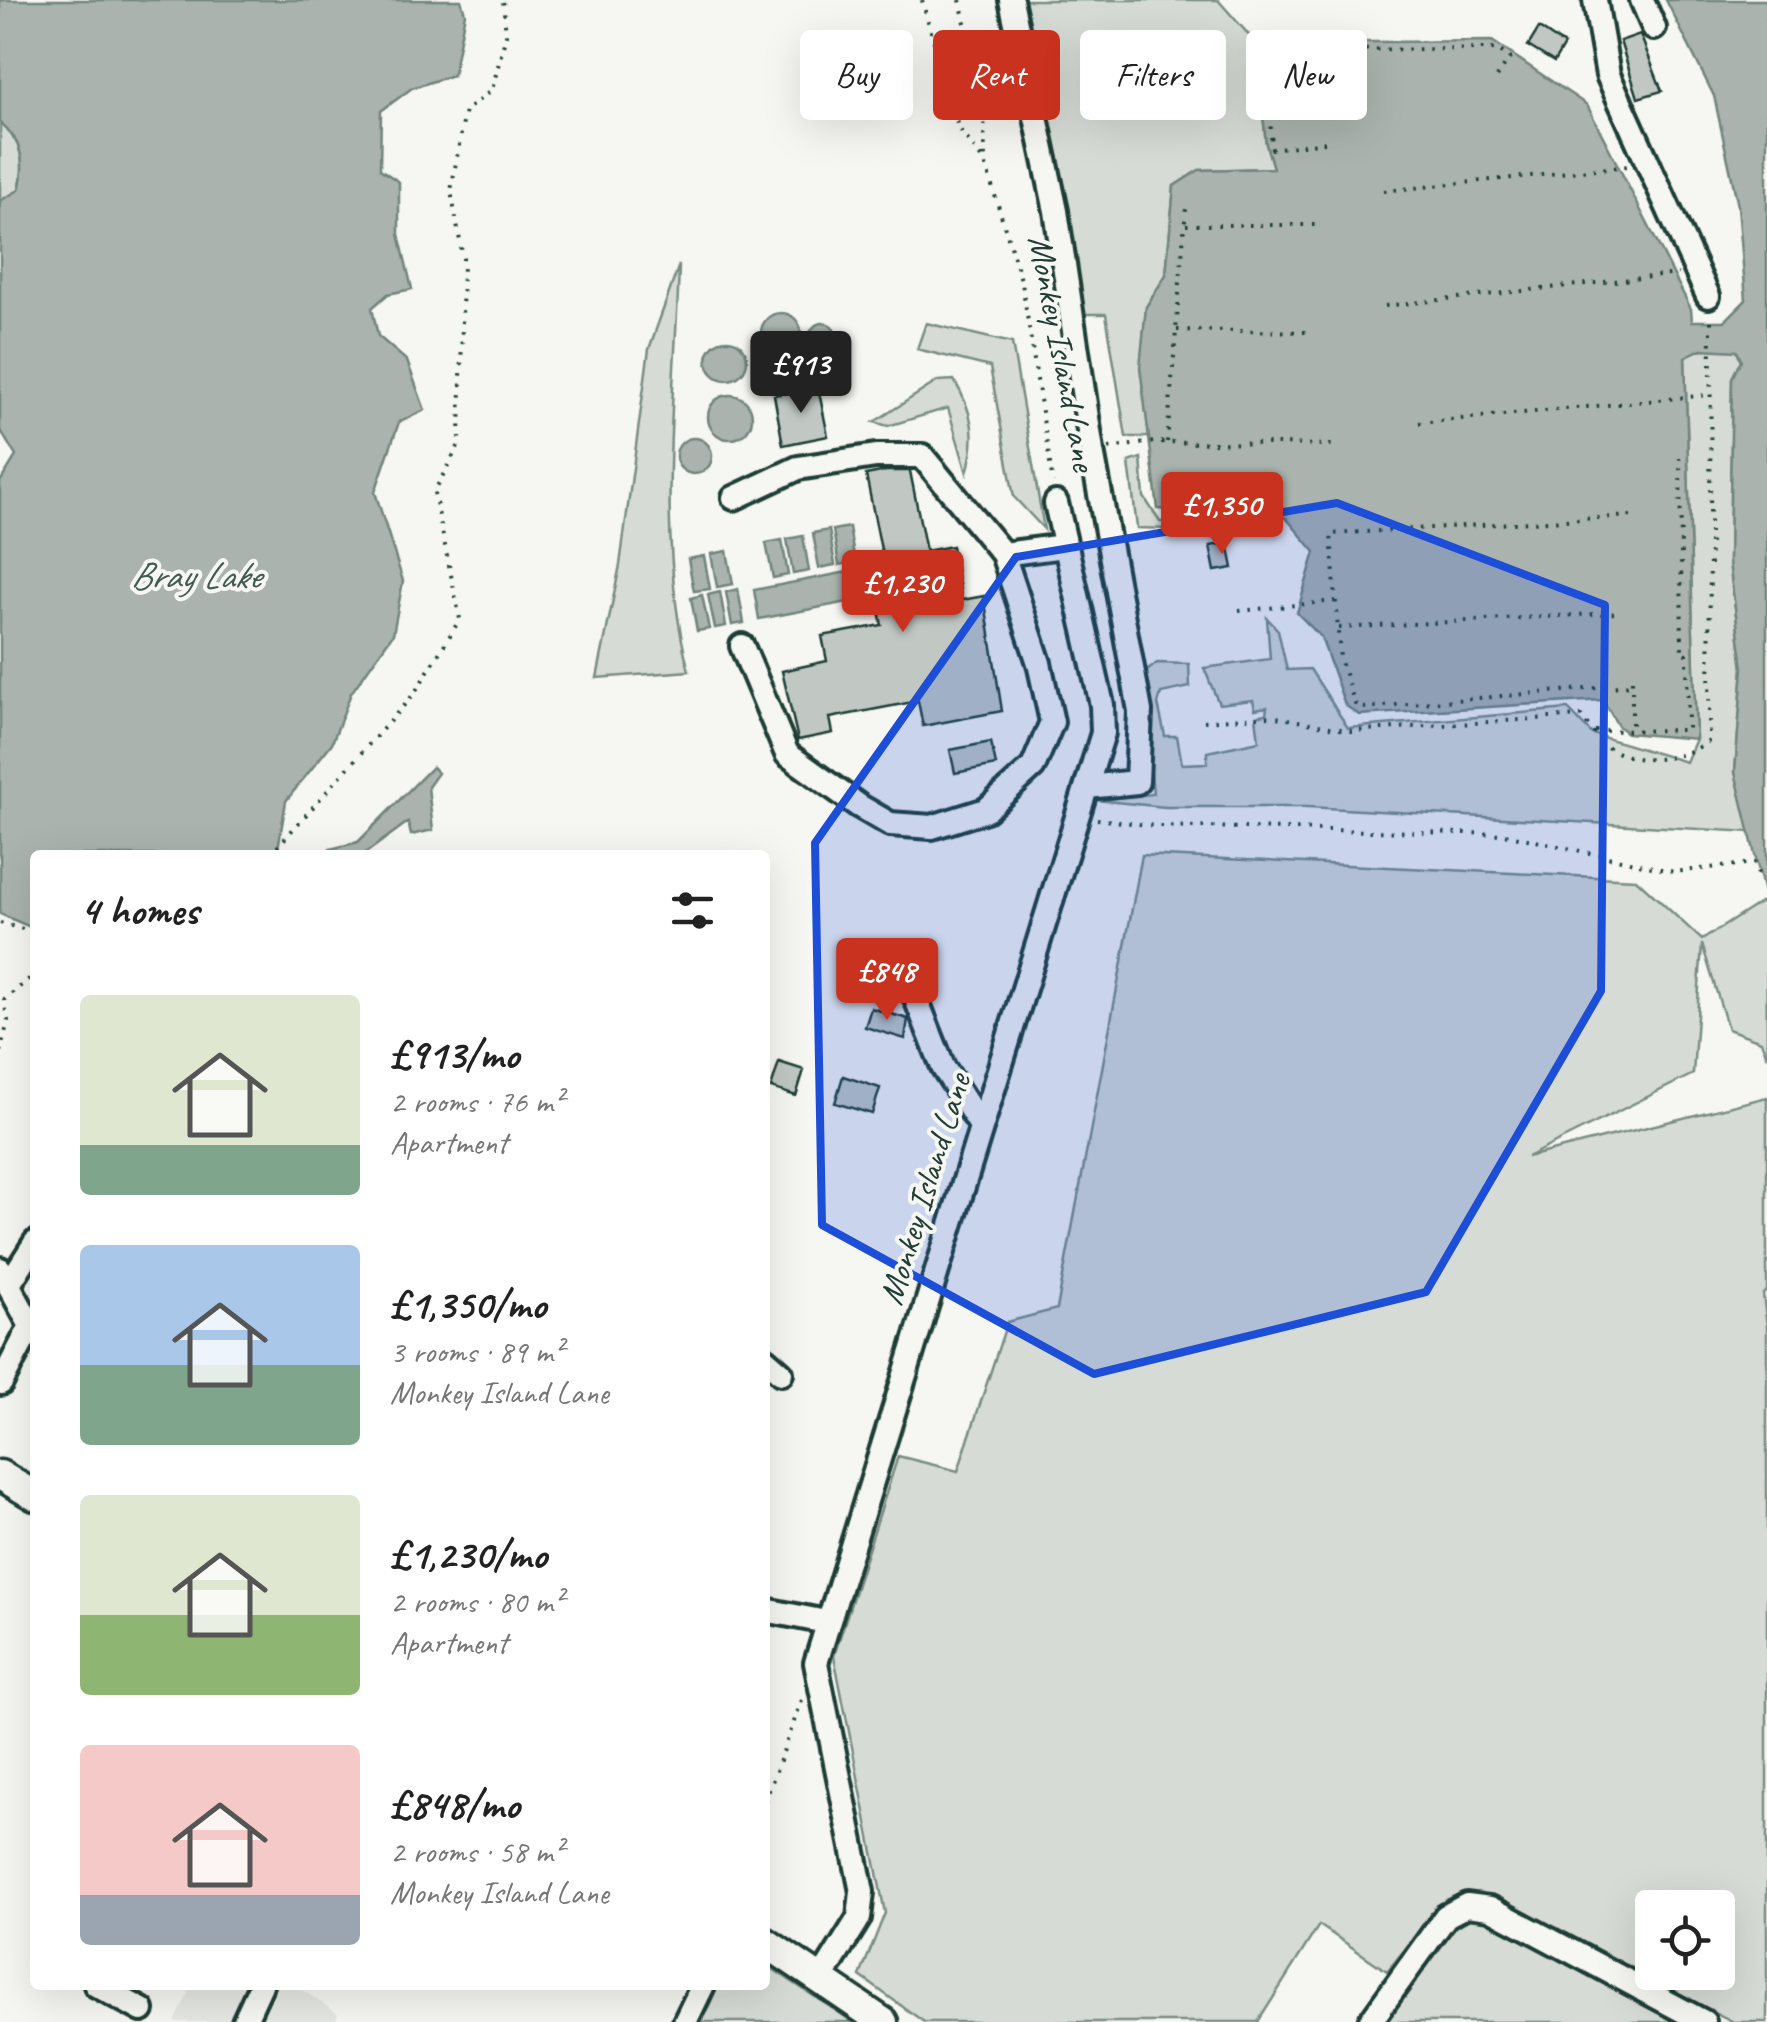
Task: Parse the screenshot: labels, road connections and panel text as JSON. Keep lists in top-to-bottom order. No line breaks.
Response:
{"streets":{"street":["Monkey Island Lane"]},"water":["Bray Lake"],"page":{"chip":["Buy","Rent","Filters","New"],"price":["£913","£1,350","£1,230","£848"],"heading":"4 homes","list":[{"name":"£913/mo","note":"2 rooms · 76 m² · Apartment"},{"name":"£1,350/mo","note":"3 rooms · 89 m² · Monkey Island Lane"},{"name":"£1,230/mo","note":"2 rooms · 80 m² · Apartment"},{"name":"£848/mo","note":"2 rooms · 58 m² · Monkey Island Lane"}]}}
